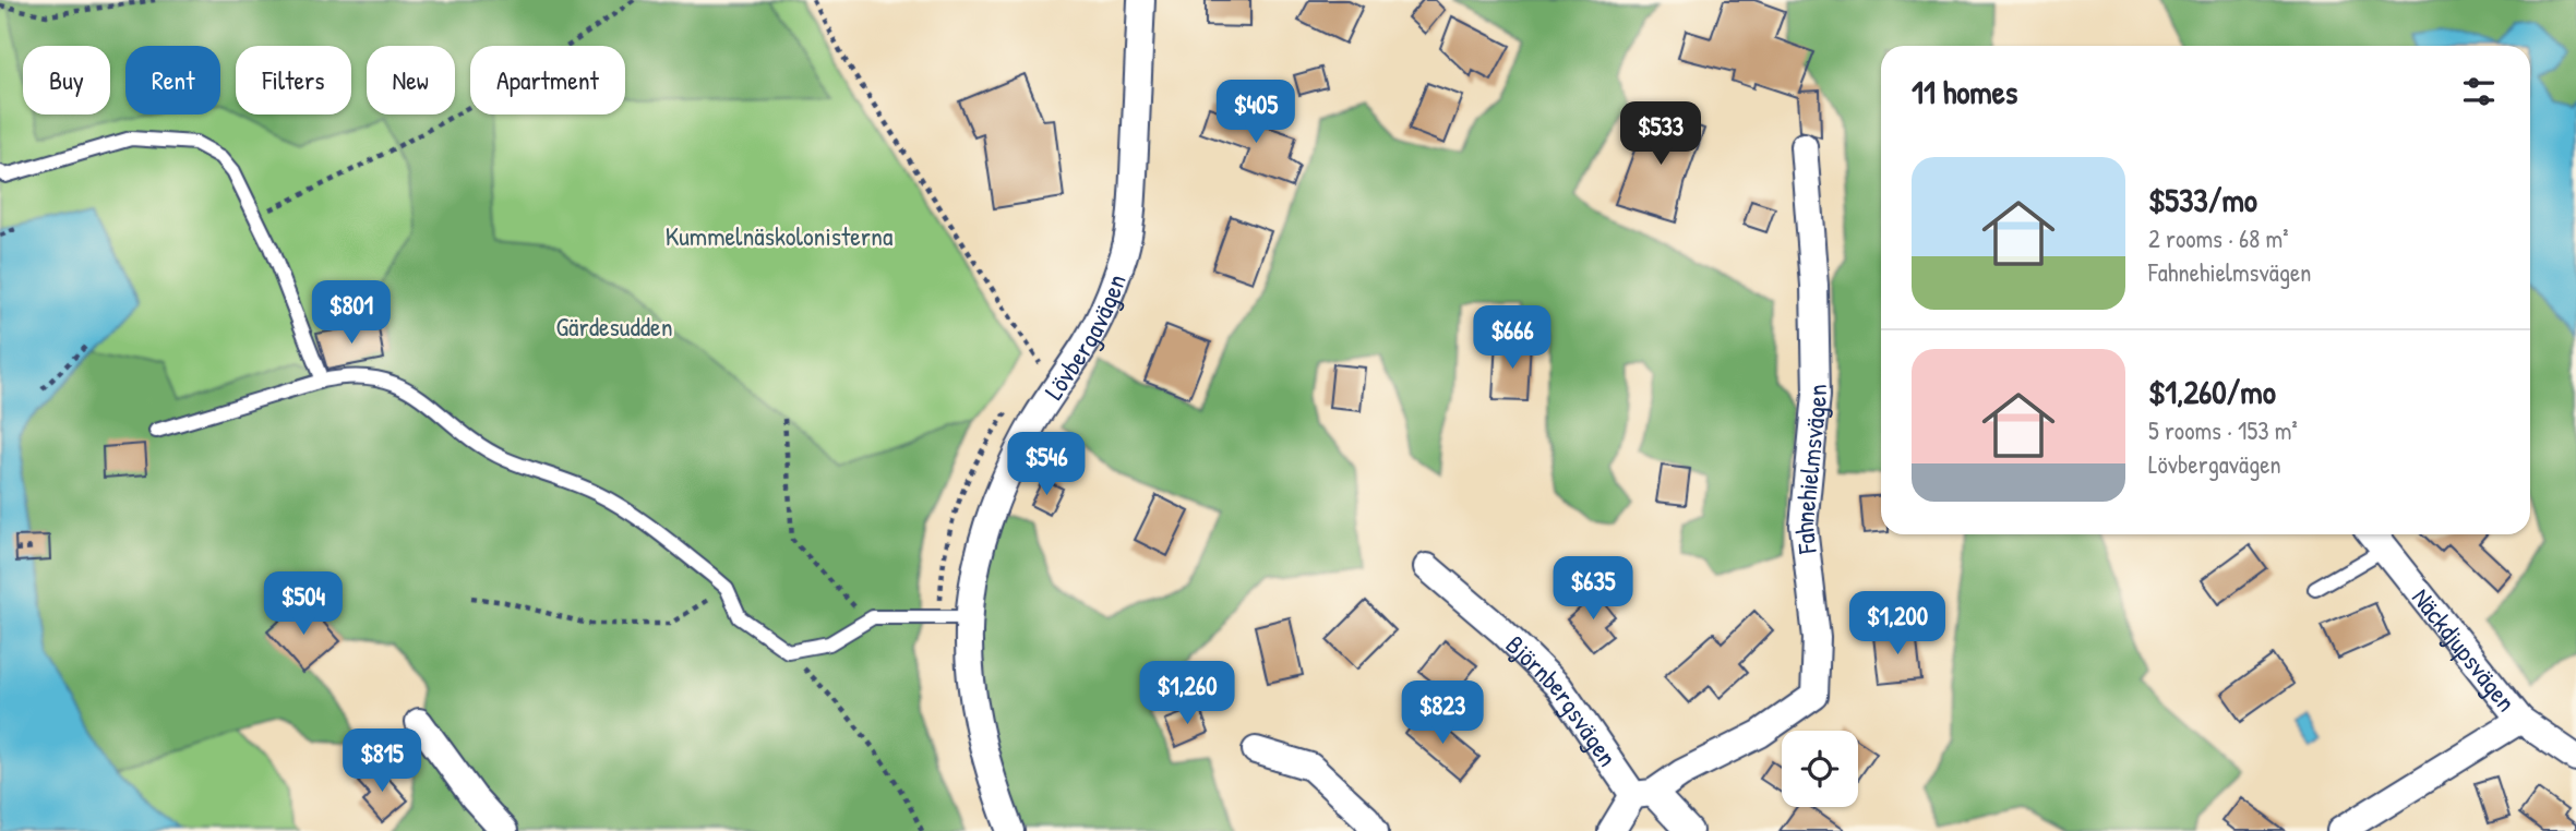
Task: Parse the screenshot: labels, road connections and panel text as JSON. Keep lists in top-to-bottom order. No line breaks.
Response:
{"streets":{"street":["Lövbergavägen","Fahnehielmsvägen","Näckdjupsvägen","Björnbergsvägen"]},"crossings":[["Fahnehielmsvägen","Björnbergsvägen"]],"parks":["Kummelnäskolonisterna","Gärdesudden"],"page":{"chip":["Buy","Rent","Filters","New","Apartment"],"heading":"11 homes","price":["$405","$533","$801","$666","$546","$635","$504","$1,200","$1,260","$823","$815"],"list":[{"name":"$533/mo","note":"2 rooms · 68 m² · Fahnehielmsvägen"},{"name":"$1,260/mo","note":"5 rooms · 153 m² · Lövbergavägen"}]}}
